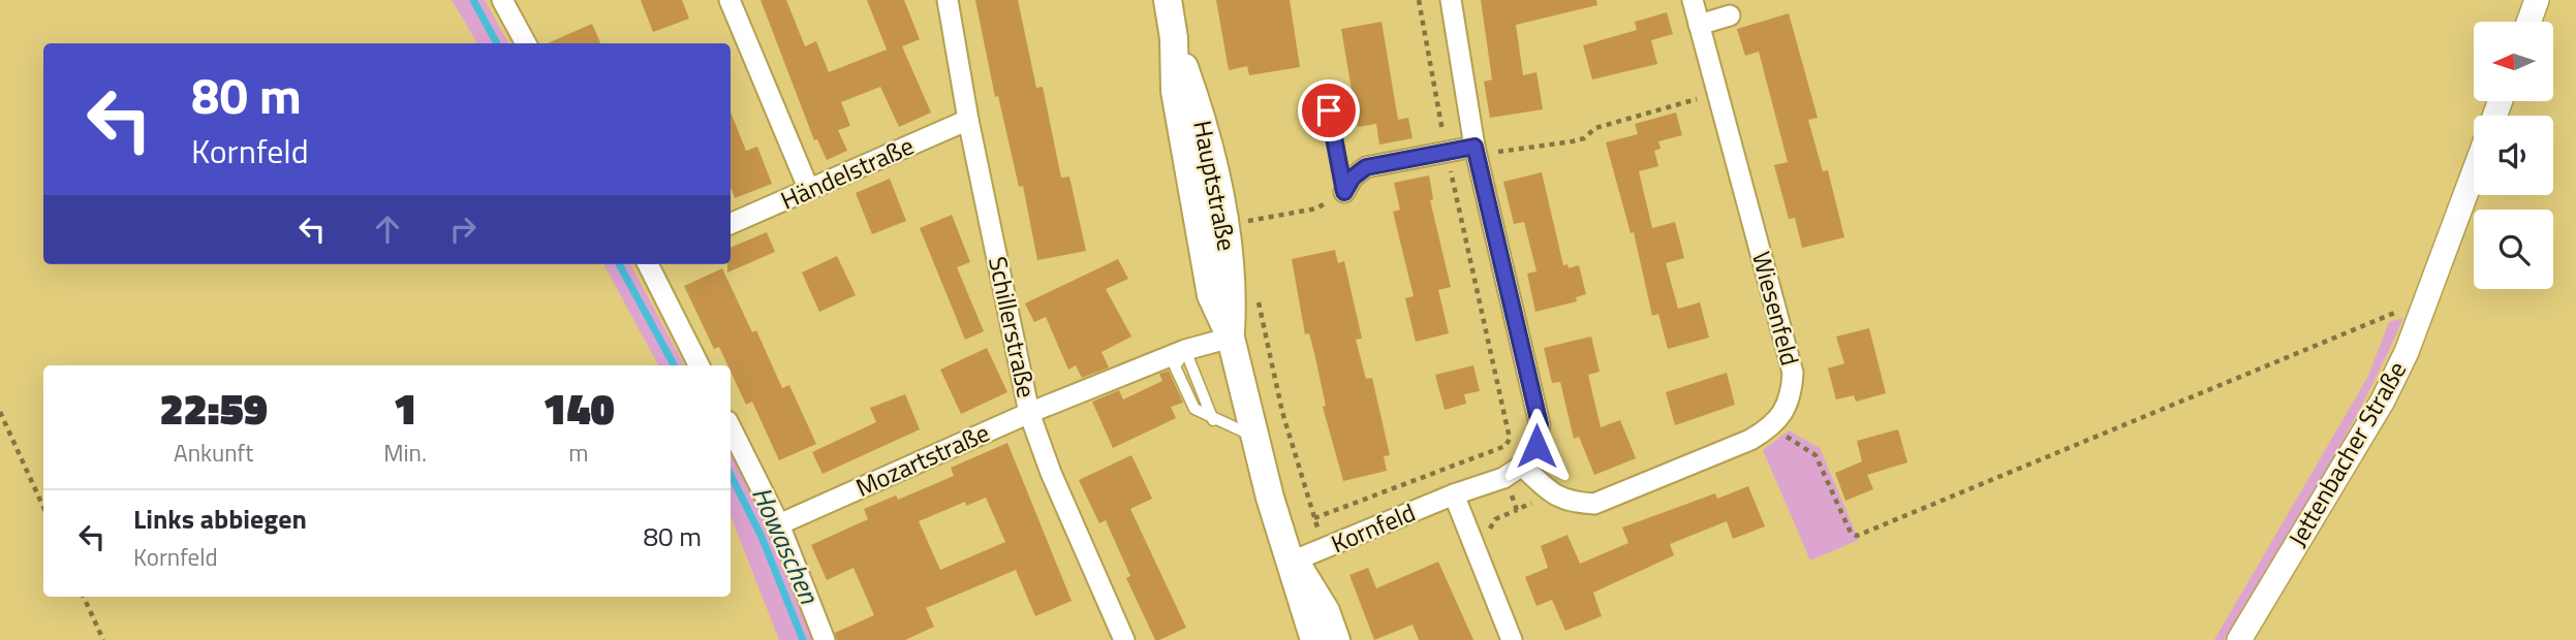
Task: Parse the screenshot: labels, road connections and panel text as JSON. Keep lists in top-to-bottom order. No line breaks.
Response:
{"streets":{"main road":["Hauptstraße"],"street":["Händelstraße","Wiesenfeld","Schillerstraße","Jettenbacher Straße","Mozartstraße","Kornfeld"]},"crossings":[["Händelstraße","Schillerstraße"],["Hauptstraße","Mozartstraße"],["Hauptstraße","Kornfeld"],["Wiesenfeld","Kornfeld"],["Schillerstraße","Mozartstraße"]],"water":["Howaschen"],"north":"left","page":{"turn":["80 m","Kornfeld"],"eta":["22:59","Ankunft","1","Min.","140","m"],"list":[{"name":"Links abbiegen","note":"Kornfeld","value":"80 m"}]}}
